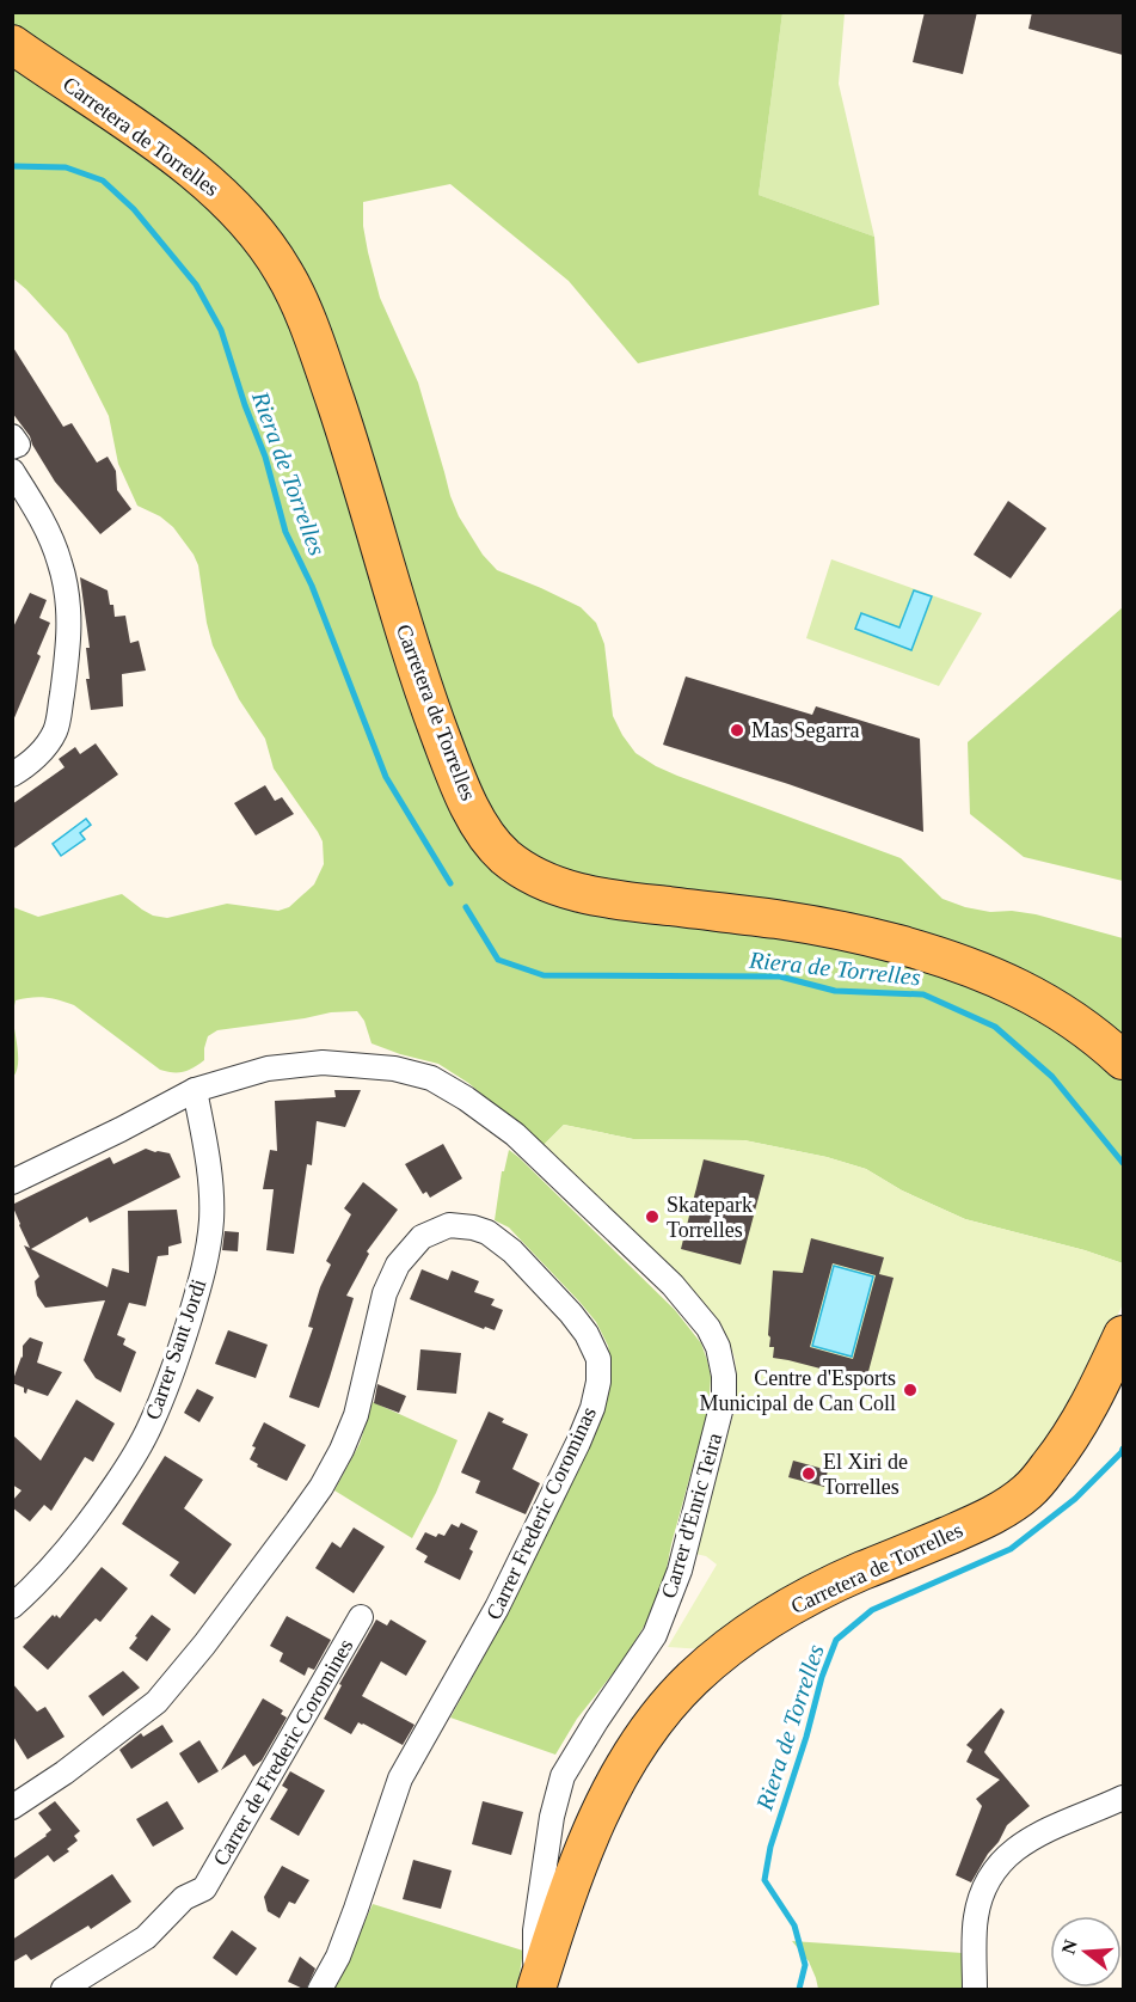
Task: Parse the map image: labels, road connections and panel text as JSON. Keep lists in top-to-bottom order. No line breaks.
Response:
{"streets":{"main road":["Carretera de Torrelles"],"street":["Carrer Sant Jordi","Carrer Frederic Corominas","Carrer d'Enric Teira","Carrer de Frederic Coromines"]},"crossings":[["Carretera de Torrelles","Carrer d'Enric Teira"],["Carrer Sant Jordi","Carrer d'Enric Teira"]],"water":["Riera de Torrelles"],"places":["Mas Segarra","Skatepark Torrelles","Centre d'Esports Municipal de Can Coll","El Xiri de Torrelles"],"north":"left"}
